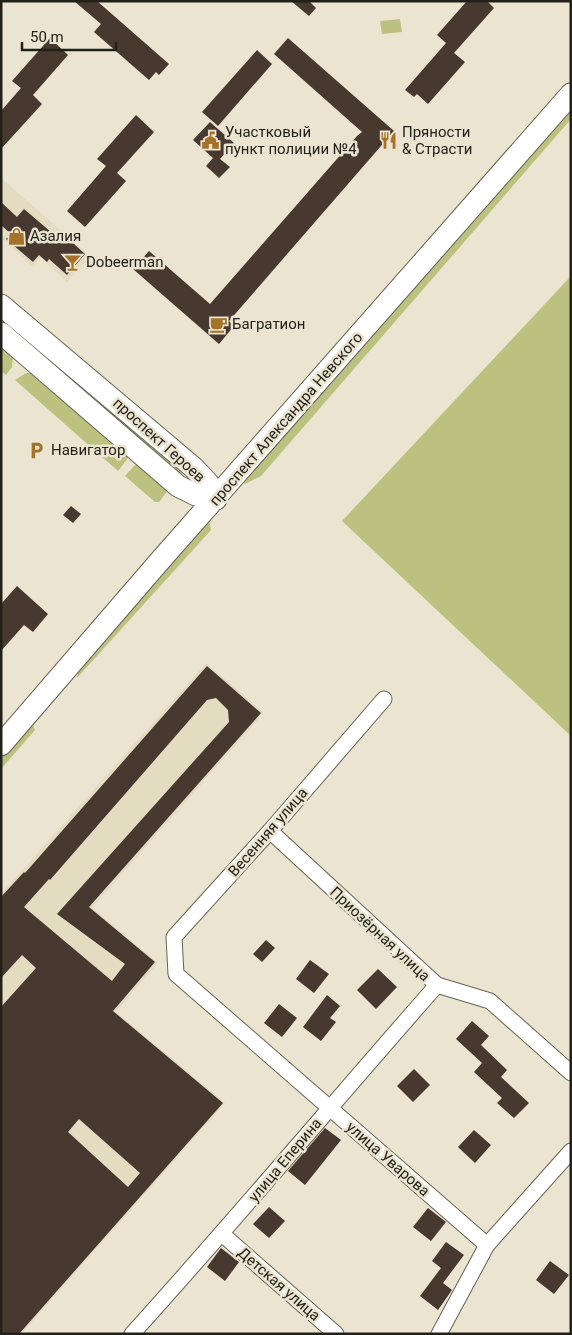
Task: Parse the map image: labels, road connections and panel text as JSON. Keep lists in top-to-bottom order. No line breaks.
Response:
{"streets":{"main road":["проспект Александра Невского","проспект Героев"],"street":["Весенняя улица","Приозёрная улица","улица Уварова","улица Еперина","Детская улица"]},"crossings":[["проспект Александра Невского","проспект Героев"],["Весенняя улица","Приозёрная улица"],["Весенняя улица","улица Уварова"],["Приозёрная улица","улица Еперина"],["улица Уварова","улица Еперина"],["улица Еперина","Детская улица"]],"places":{"public building":["Участковый пункт полиции №4"],"restaurant":["Пряности & Страсти"],"shop":["Азалия"],"bar":["Dobeerman"],"cafe":["Багратион"],"parking":["Навигатор"]},"scale_bar":"50 m"}
